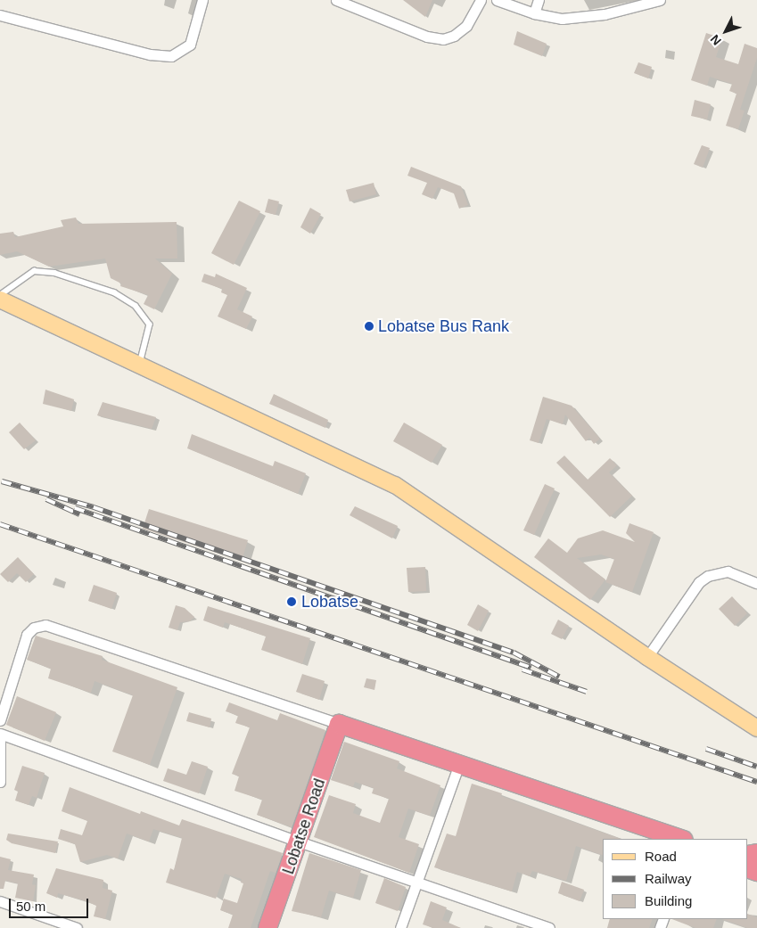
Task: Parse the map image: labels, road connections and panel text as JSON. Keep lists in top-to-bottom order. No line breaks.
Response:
{"streets":{"highway":["Lobatse Road"]},"places":["Lobatse Bus Rank","Lobatse"],"legend":["Road","Railway","Building"],"scale_bar":"50 m","north":"bottom left"}
